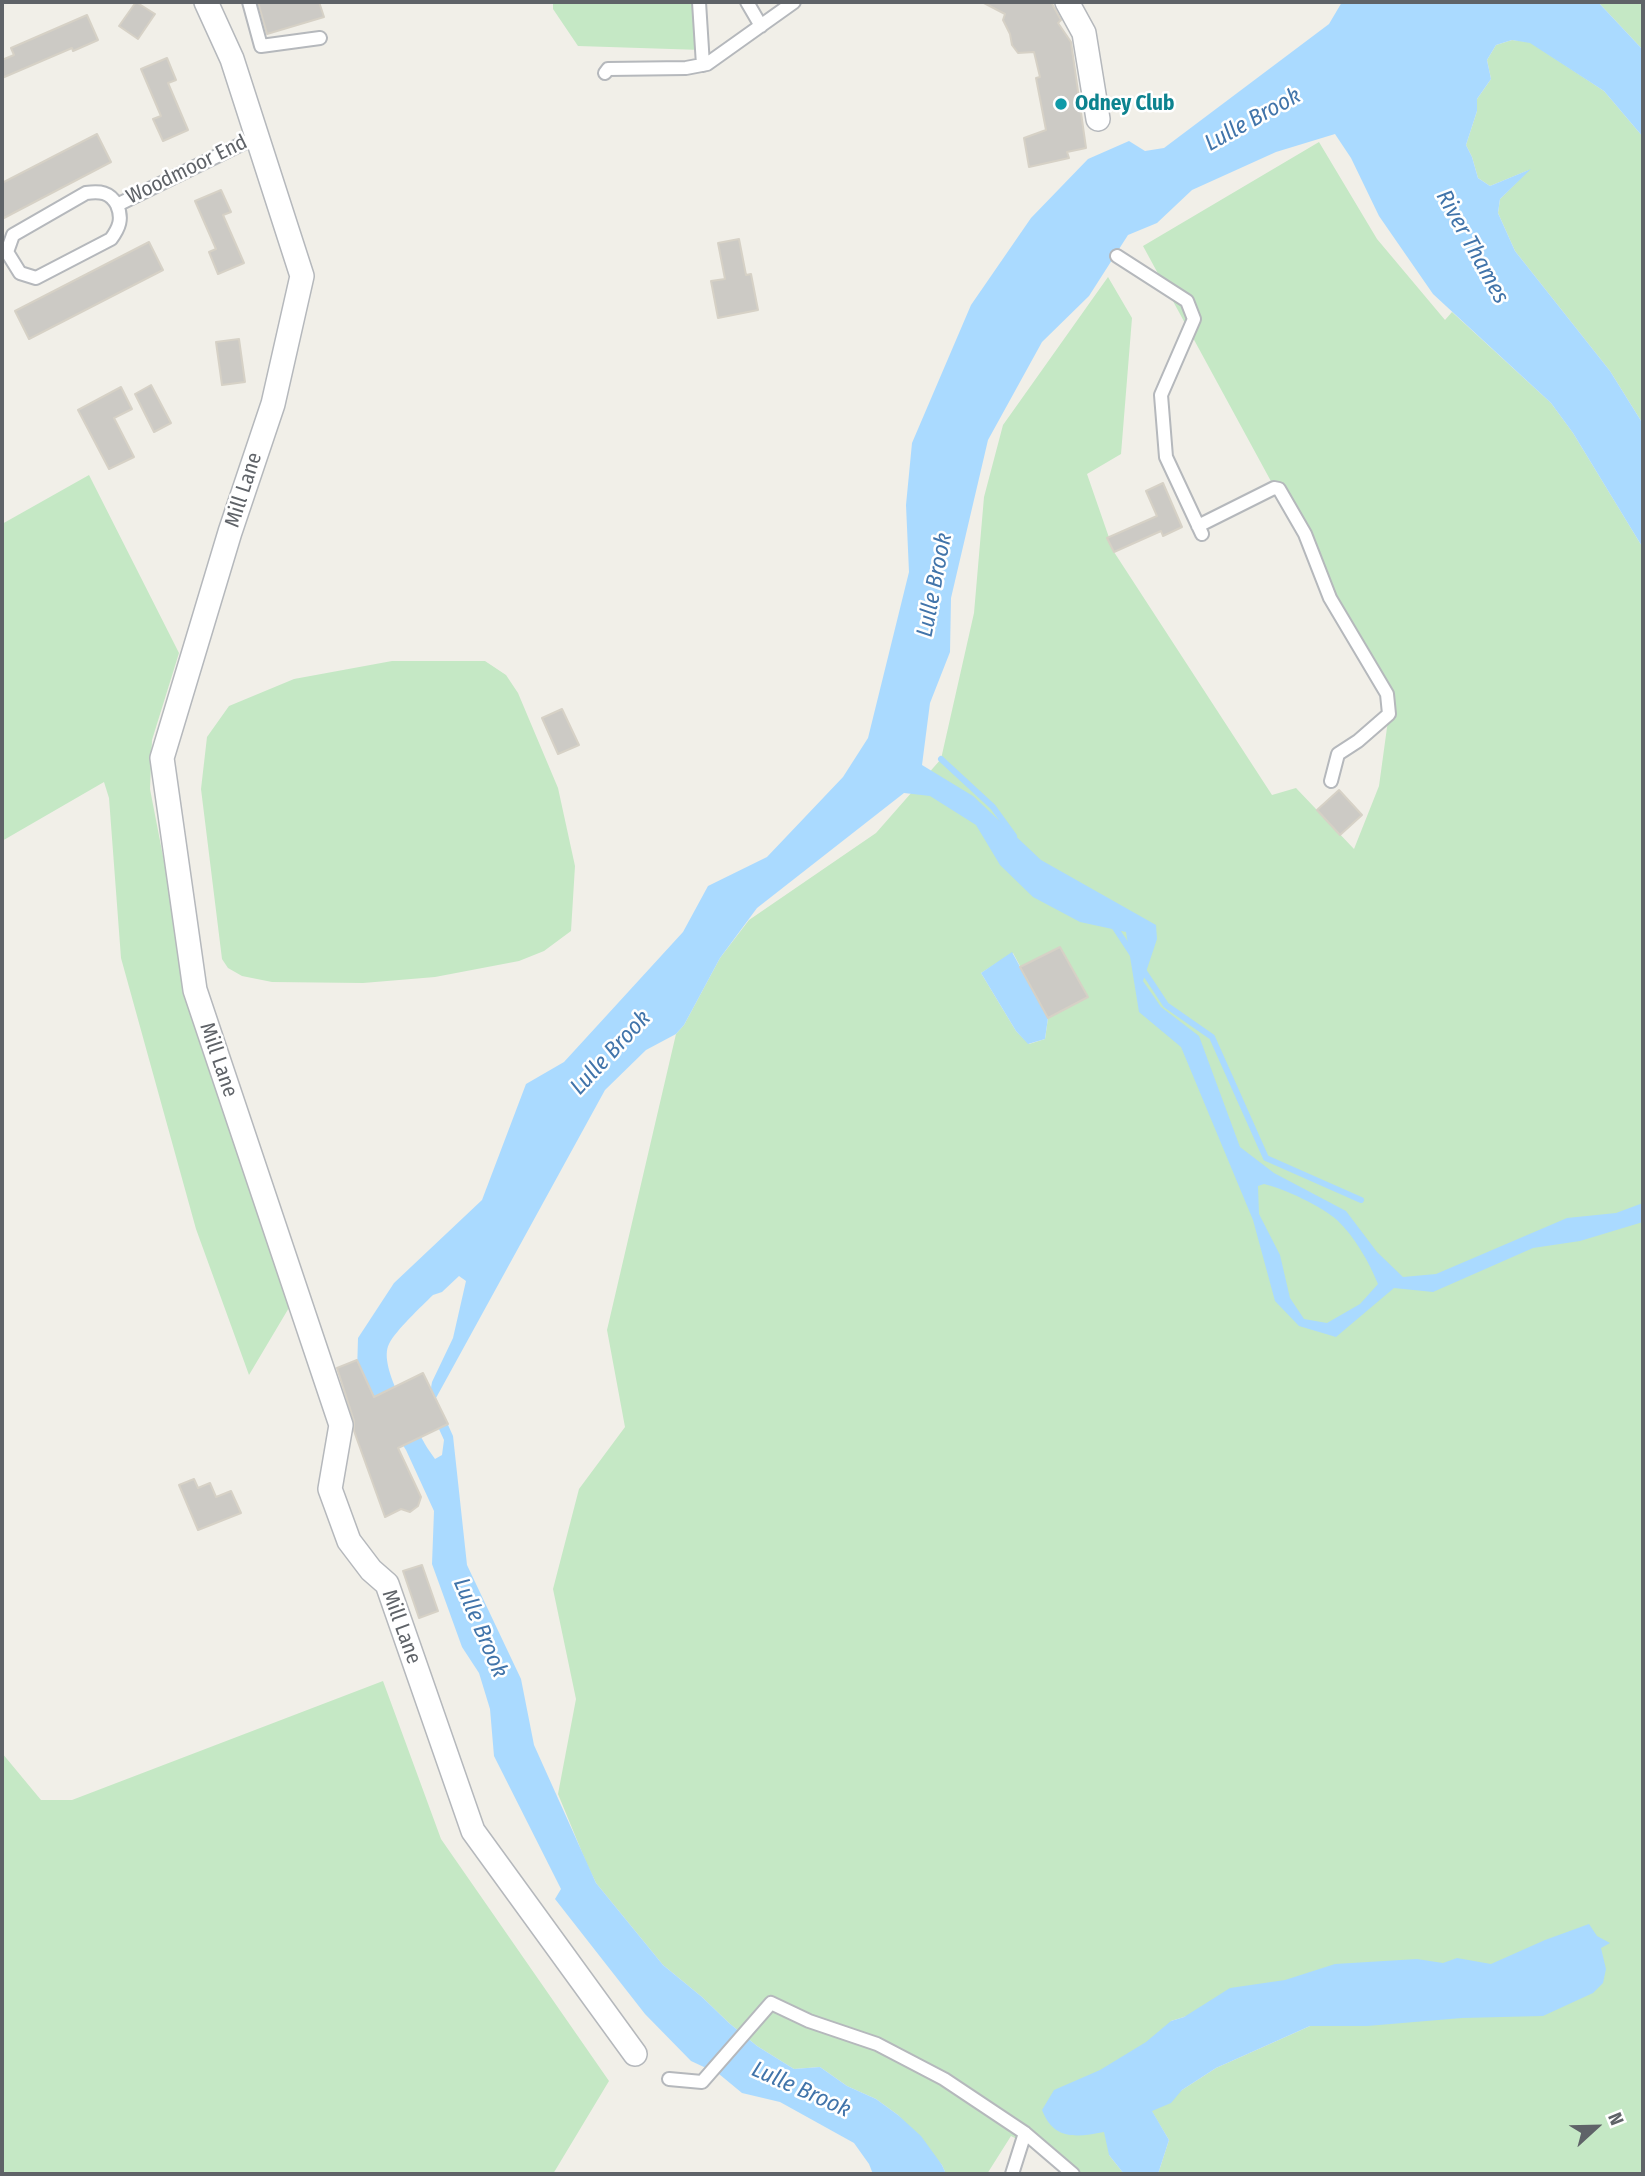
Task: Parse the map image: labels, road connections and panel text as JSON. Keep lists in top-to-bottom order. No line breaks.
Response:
{"streets":{"street":["Mill Lane"],"lane":["Woodmoor End"]},"crossings":[["Woodmoor End","Mill Lane"]],"water":["Lulle Brook","River Thames"],"places":["Odney Club"],"north":"right"}
